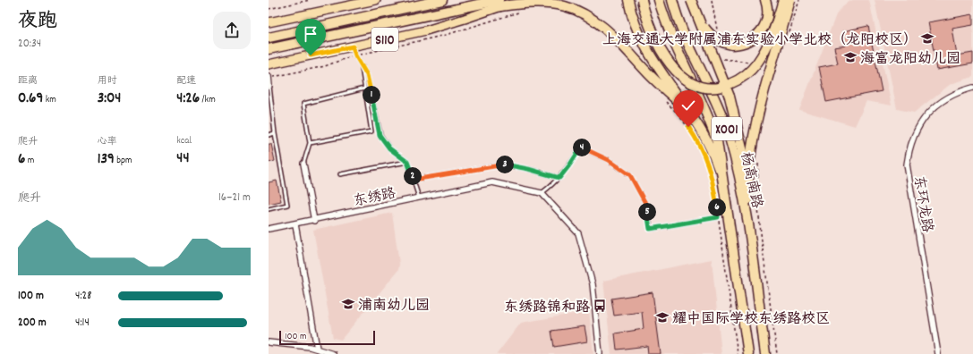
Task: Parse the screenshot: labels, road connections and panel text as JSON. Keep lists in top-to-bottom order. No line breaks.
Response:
{"streets":{"highway":["X001","杨高南路"],"main road":["S110"],"street":["东绣路","东环龙路"]},"places":{"school or university":["上海交通大学附属浦东实验小学北校（龙阳校区）","海富龙阳幼儿园","浦南幼儿园","耀中国际学校东绣路校区"],"bus stop":["东绣路锦和路"]},"scale_bar":"100 m","page":{"heading":["夜跑","20:34"],"stats":[["距离","0.69 km"],["用时","3:04"],["配速","4:26 /km"],["爬升","6 m"],["心率","139 bpm"],["kcal","44"]],"pins":["1","4","3","2","6","5"],"chart":["爬升","16–21 m"],"list":[{"name":"100 m","note":"4:28"},{"name":"200 m","note":"4:14"}],"scale":"100 m"}}
